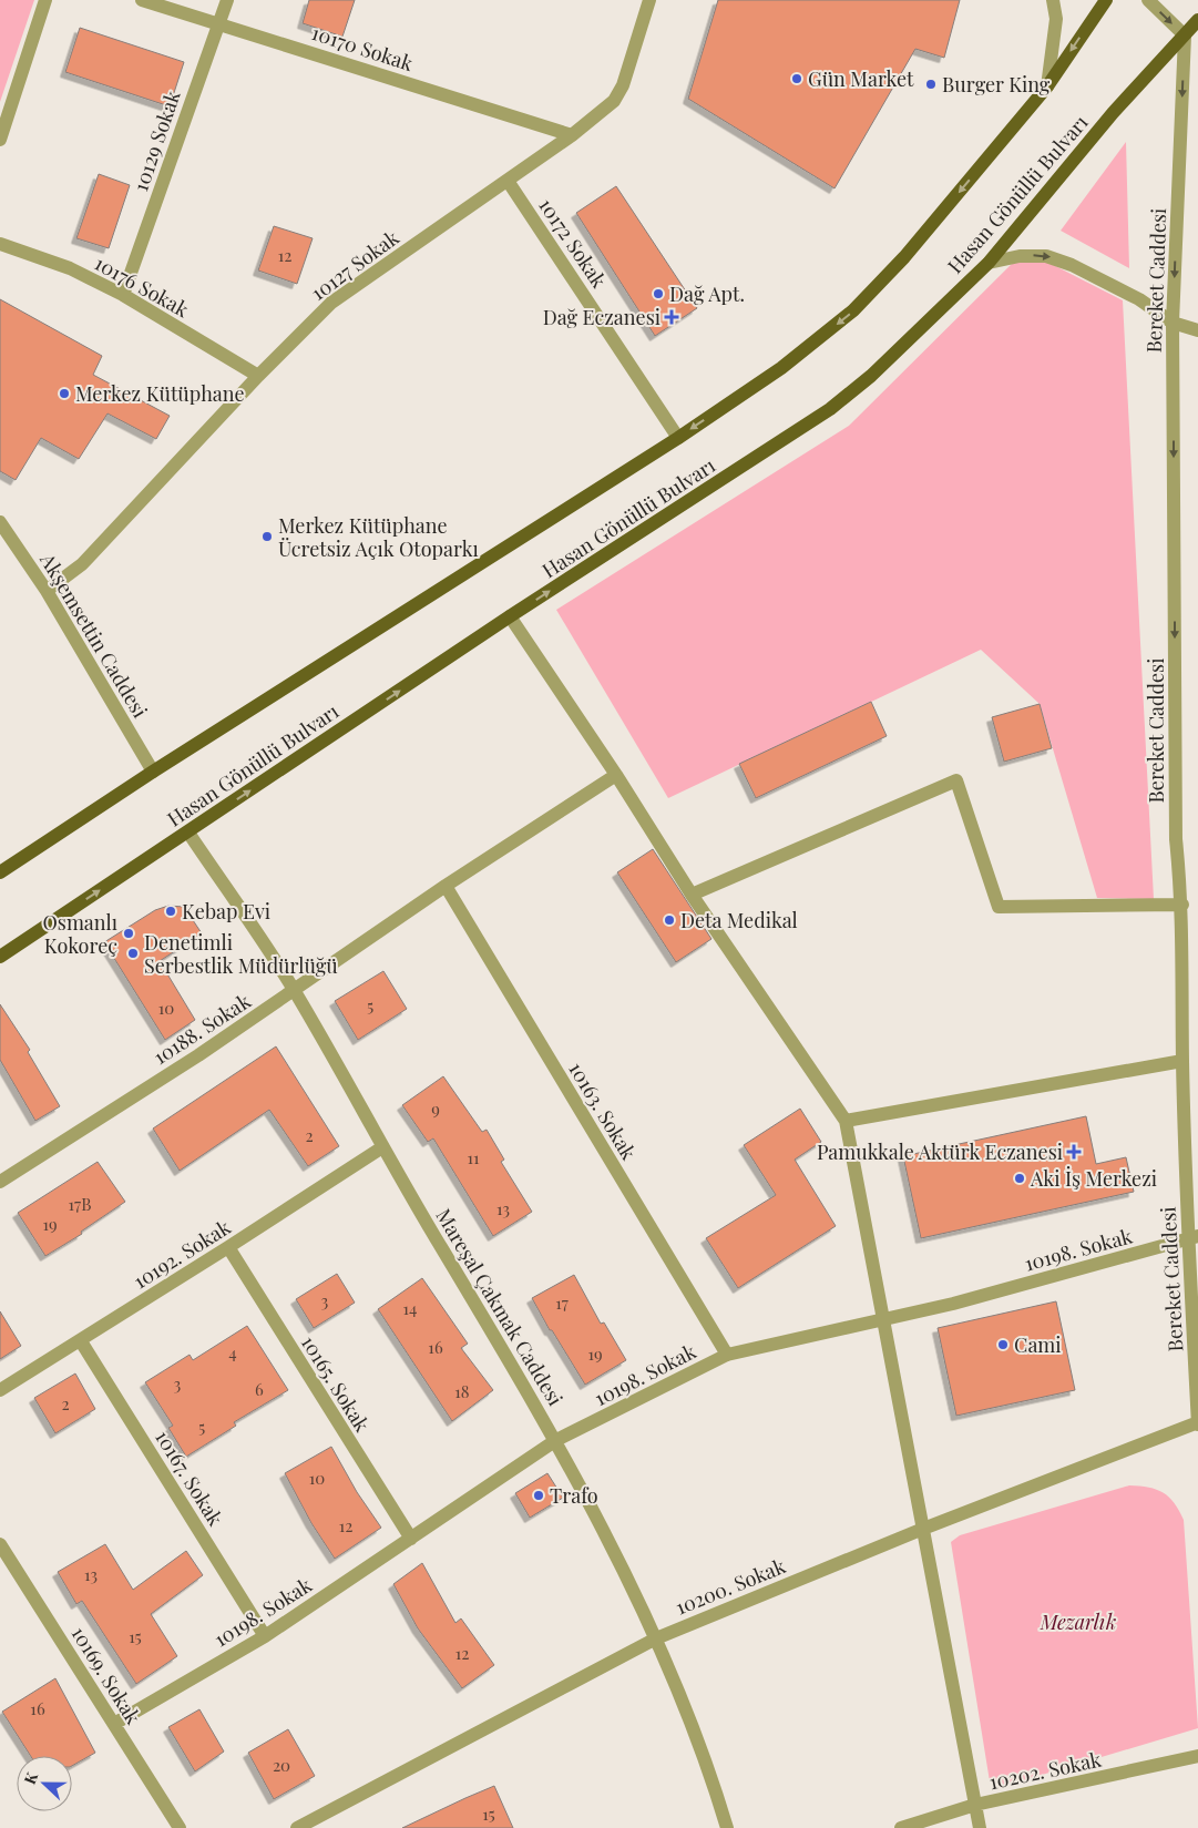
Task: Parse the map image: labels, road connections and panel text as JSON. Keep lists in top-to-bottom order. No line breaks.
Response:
{"streets":{"main road":["Hasan Gönüllü Bulvarı"],"street":["10170 Sokak","10129 Sokak","10172 Sokak","10127 Sokak","Bereket Caddesi","10176 Sokak","Akşemsettin Caddesi","10188. Sokak","10163. Sokak","10198. Sokak","10192. Sokak","Mareşal Çakmak Caddesi","10165. Sokak","10167. Sokak","10200. Sokak","10169. Sokak","10202. Sokak"]},"crossings":[["10170 Sokak","10129 Sokak"],["10170 Sokak","10127 Sokak"],["10129 Sokak","10176 Sokak"],["Hasan Gönüllü Bulvarı","10172 Sokak"],["Hasan Gönüllü Bulvarı","Bereket Caddesi"],["Hasan Gönüllü Bulvarı","Akşemsettin Caddesi"],["Hasan Gönüllü Bulvarı","Mareşal Çakmak Caddesi"],["10172 Sokak","10127 Sokak"],["10127 Sokak","10176 Sokak"],["10127 Sokak","Akşemsettin Caddesi"],["Bereket Caddesi","10198. Sokak"],["Bereket Caddesi","10200. Sokak"],["10188. Sokak","10163. Sokak"],["10188. Sokak","Mareşal Çakmak Caddesi"],["10163. Sokak","10198. Sokak"],["10198. Sokak","Mareşal Çakmak Caddesi"],["10198. Sokak","10165. Sokak"],["10198. Sokak","10167. Sokak"],["10198. Sokak","10169. Sokak"],["10192. Sokak","Mareşal Çakmak Caddesi"],["10192. Sokak","10165. Sokak"],["10192. Sokak","10167. Sokak"],["Mareşal Çakmak Caddesi","10200. Sokak"]],"one_way":["Bereket Caddesi"],"parks":["Mezarlık"],"places":{"other":["Gün Market","Burger King","Dağ Apt.","Merkez Kütüphane","Merkez Kütüphane Ücretsiz Açık Otoparkı","Kebap Evi","Deta Medikal","Osmanlı Kokoreç","Denetimli Serbestlik Müdürlüğü","Aki İş Merkezi","Cami","Trafo"],"health":["Dağ Eczanesi","Pamukkale Aktürk Eczanesi"]},"house_numbers":["12","5","10","9","2","11","17B","13","19","3","17","14","16","4","19","3","6","18","2","5","10","12","13","15","12","16","20","15"],"north":"left"}
